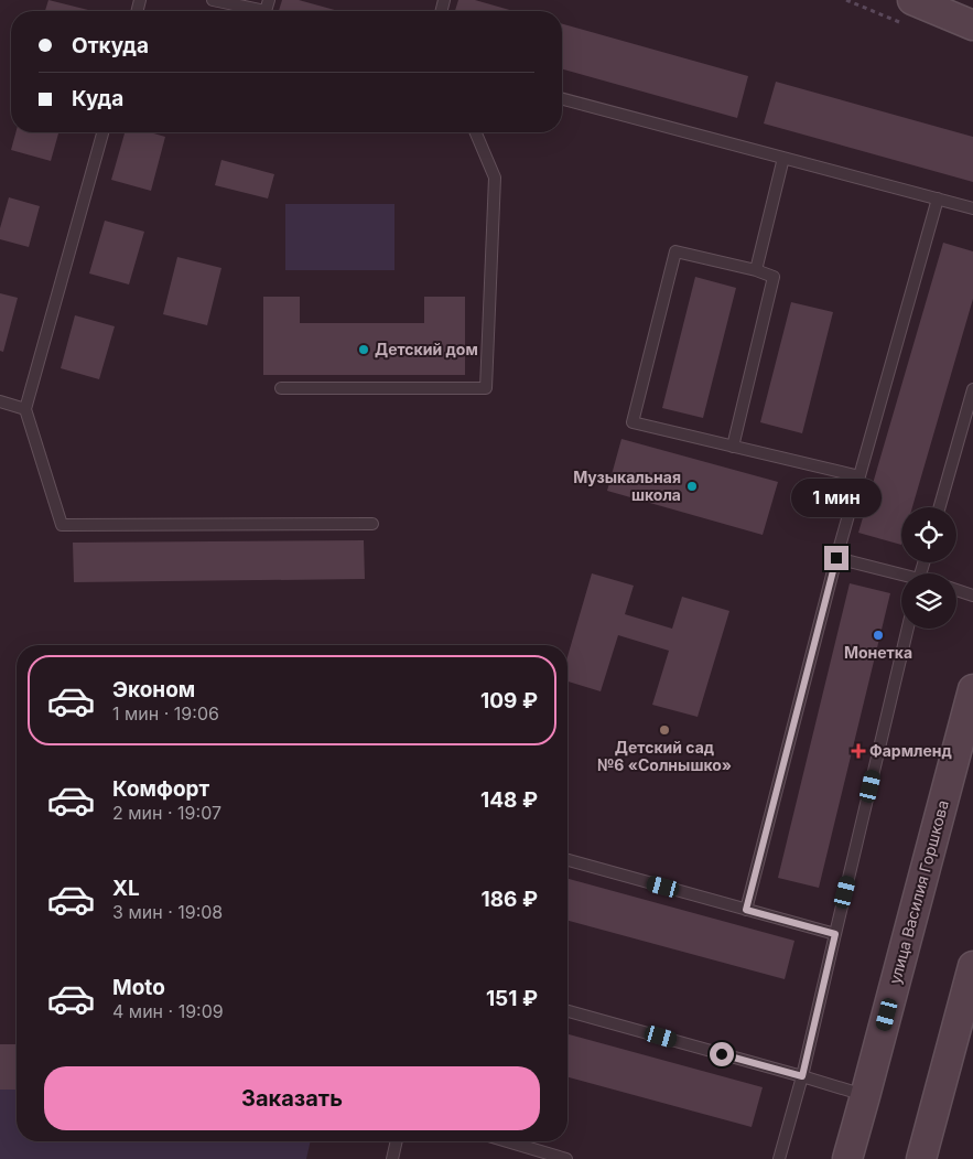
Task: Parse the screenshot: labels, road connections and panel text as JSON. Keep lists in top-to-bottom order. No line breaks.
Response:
{"streets":{"main road":["улица Василия Горшкова"]},"places":{"other":["Детский дом","Музыкальная школа","Монетка","Детский сад №6 «Солнышко»"],"health":["Фармленд"]},"page":{"banner":["Откуда","Куда"],"bubble":"1 мин","list":[{"name":"Эконом","note":"1 мин · 19:06","value":"109 ₽"},{"name":"Комфорт","note":"2 мин · 19:07","value":"148 ₽"},{"name":"XL","note":"3 мин · 19:08","value":"186 ₽"},{"name":"Moto","note":"4 мин · 19:09","value":"151 ₽"}],"buttons":"Заказать"}}
